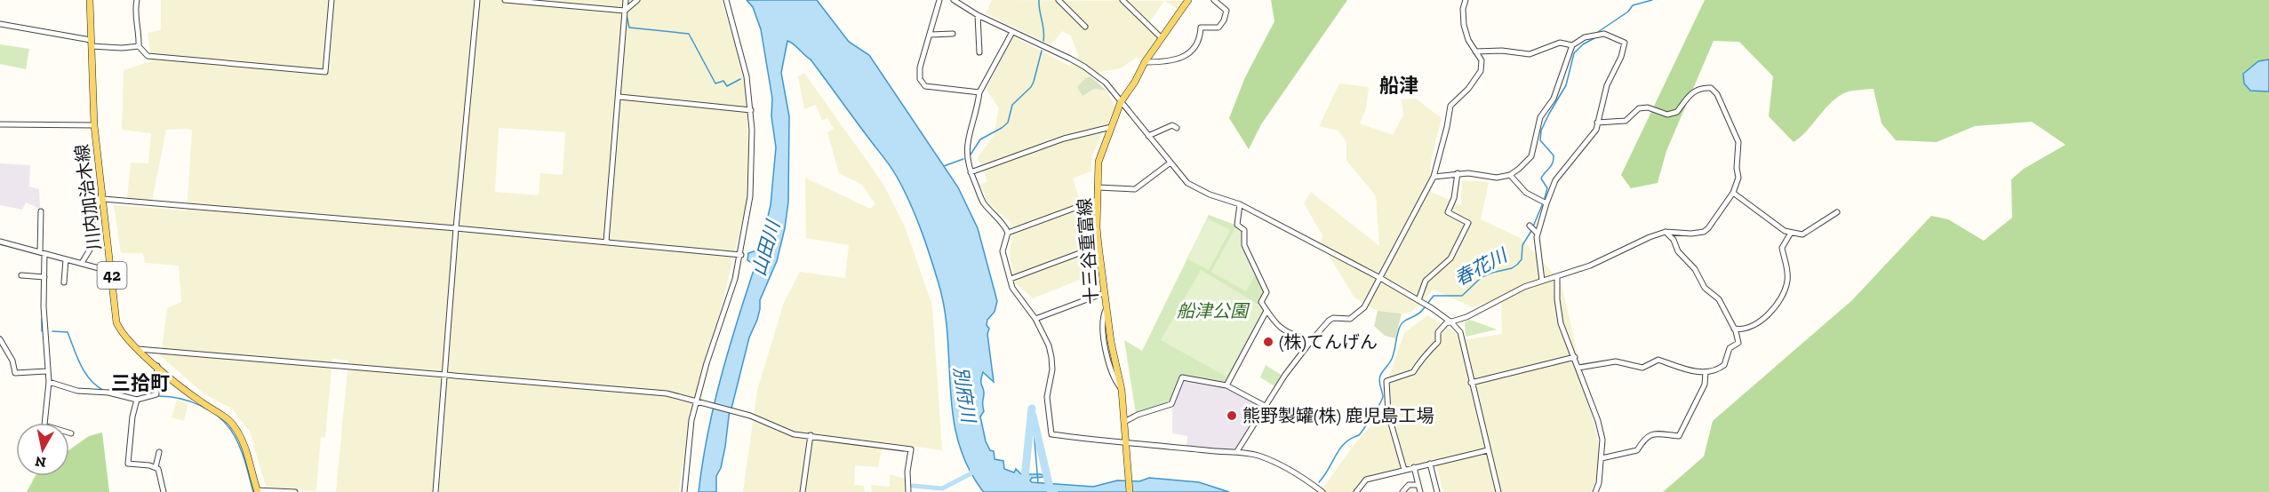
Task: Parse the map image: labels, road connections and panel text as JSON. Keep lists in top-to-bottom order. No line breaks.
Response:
{"streets":{"main road":["川内加治木線","十三谷重富線","42"]},"districts":["船津","三拾町"],"water":["山田川","春花川","別府川"],"parks":["船津公園"],"places":["(株)てんげん","熊野製罐(株) 鹿児島工場"],"north":"bottom"}
